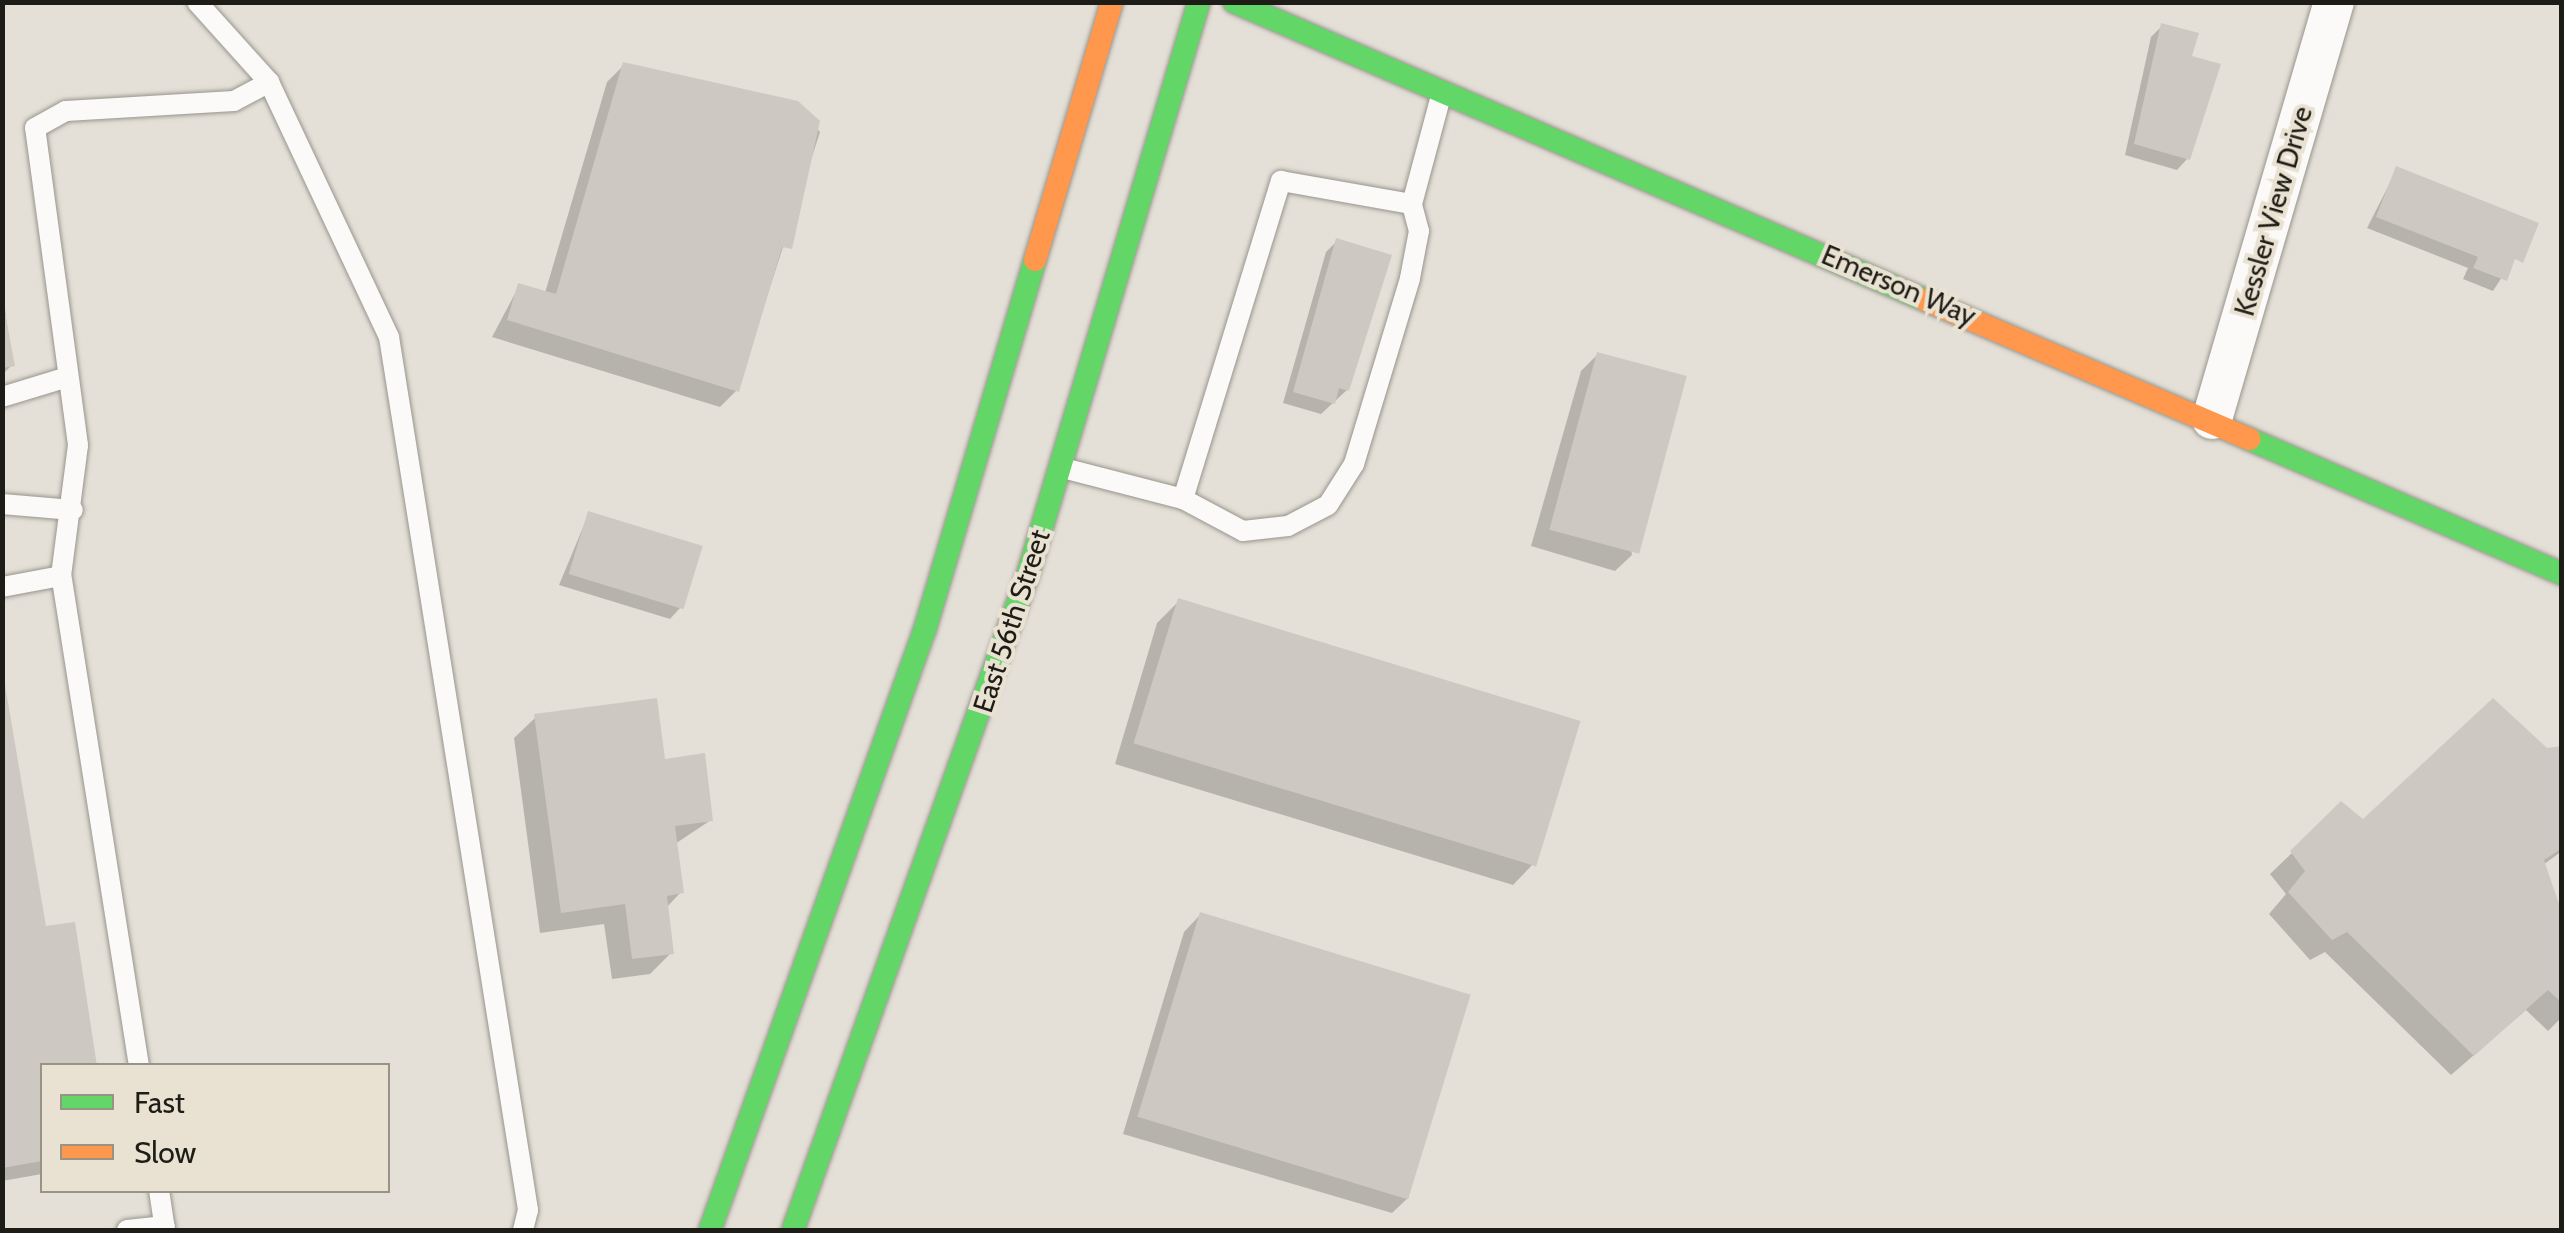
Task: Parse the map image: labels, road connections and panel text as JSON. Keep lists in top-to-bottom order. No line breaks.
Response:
{"streets":{"main road":["Emerson Way","East 56th Street"],"street":["Kessler View Drive"]},"crossings":[["Kessler View Drive","Emerson Way"]],"legend":["Fast","Slow"]}
